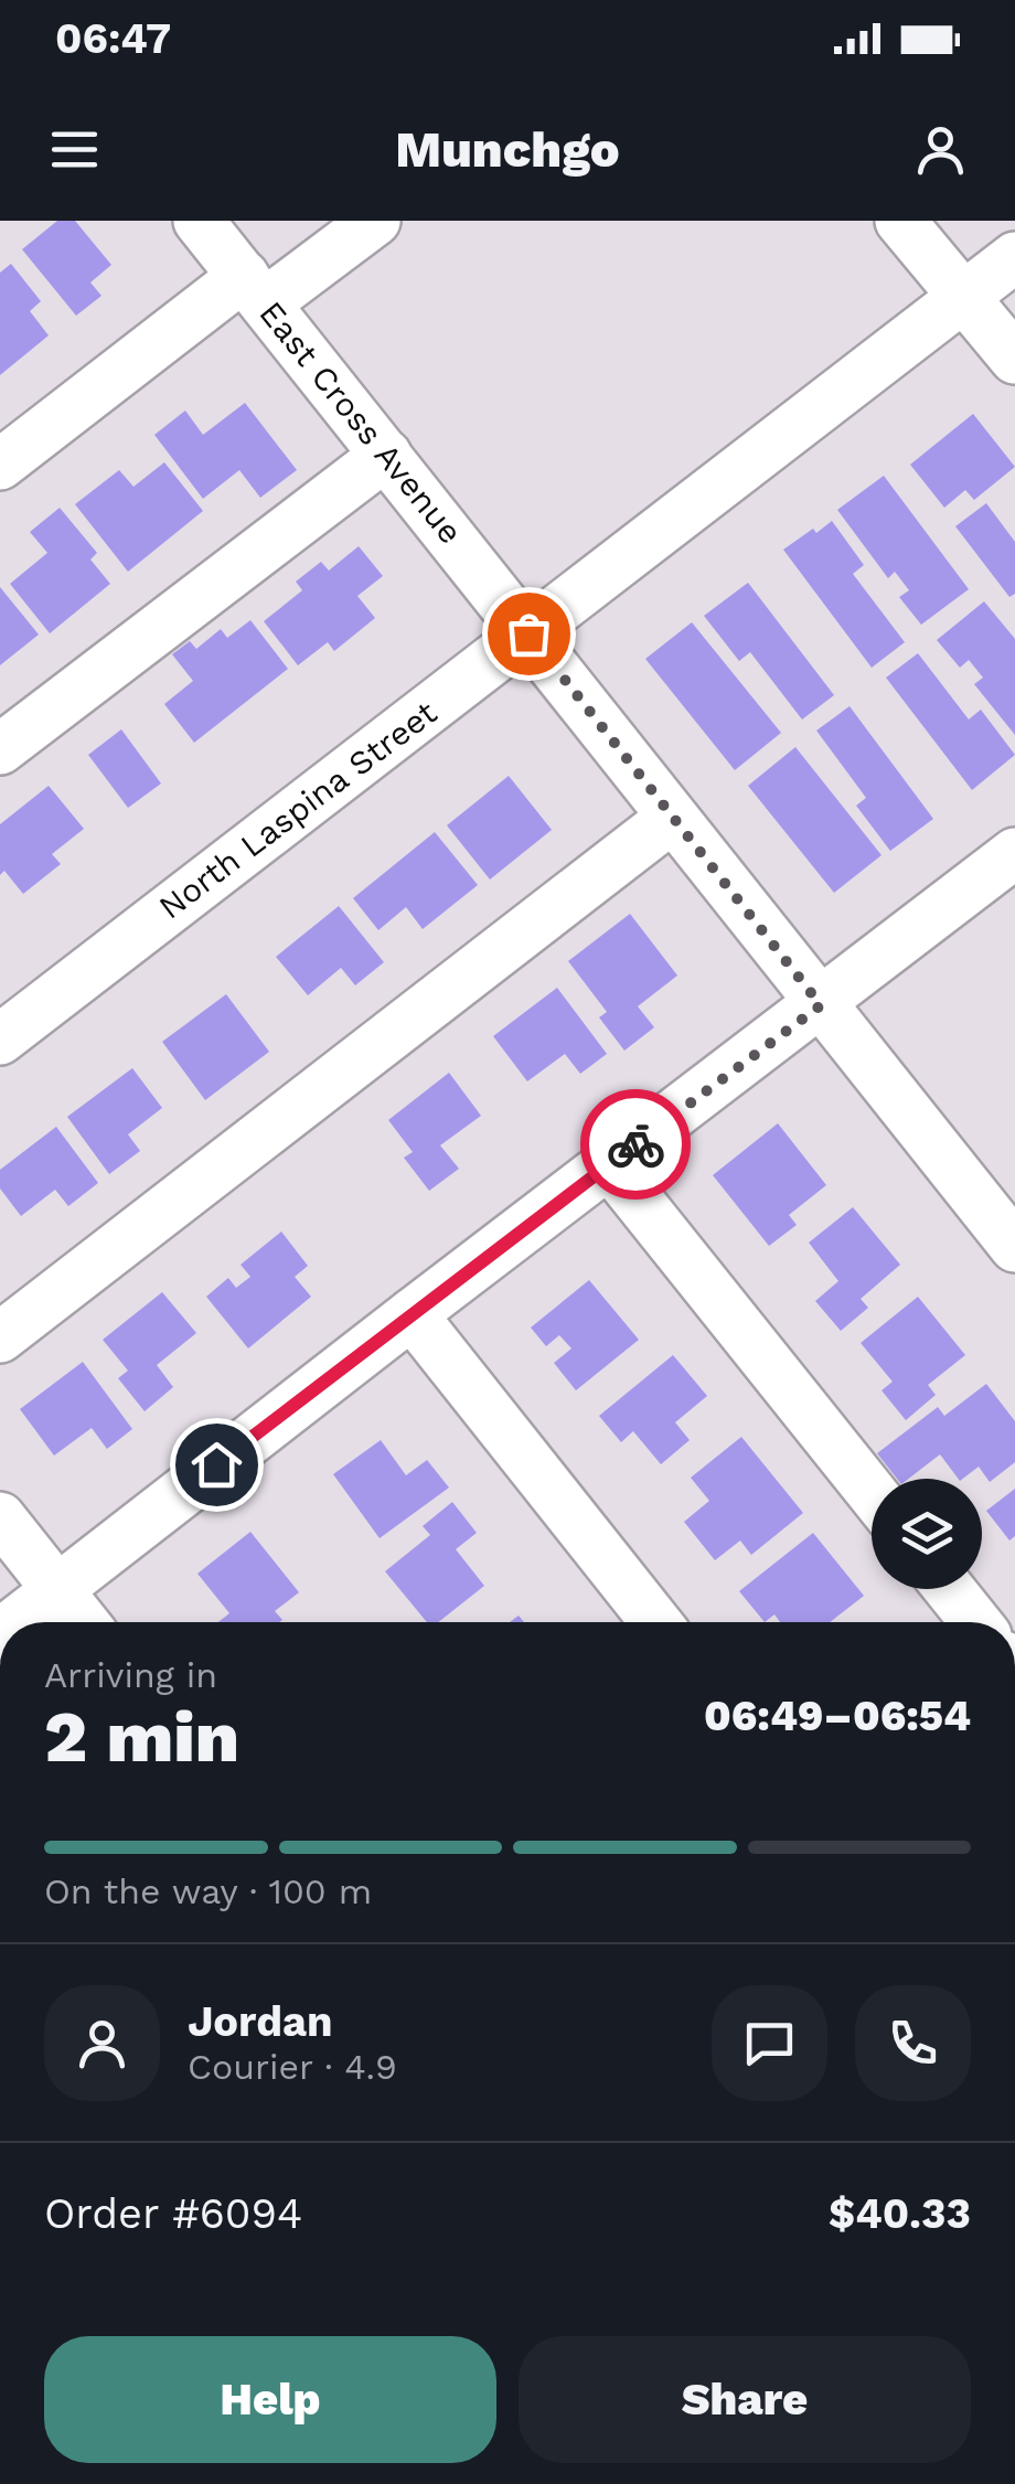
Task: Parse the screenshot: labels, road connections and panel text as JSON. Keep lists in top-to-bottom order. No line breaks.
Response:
{"streets":{"street":["East Cross Avenue","North Laspina Street"]},"crossings":[["East Cross Avenue","North Laspina Street"]],"page":{"status":"06:47","header":"Munchgo","heading":["2 min","Arriving in","06:49–06:54"],"panel":["Jordan","Courier · 4.9","Order #6094","$40.33"],"bar":"On the way · 100 m","buttons":["Help","Share"]}}
